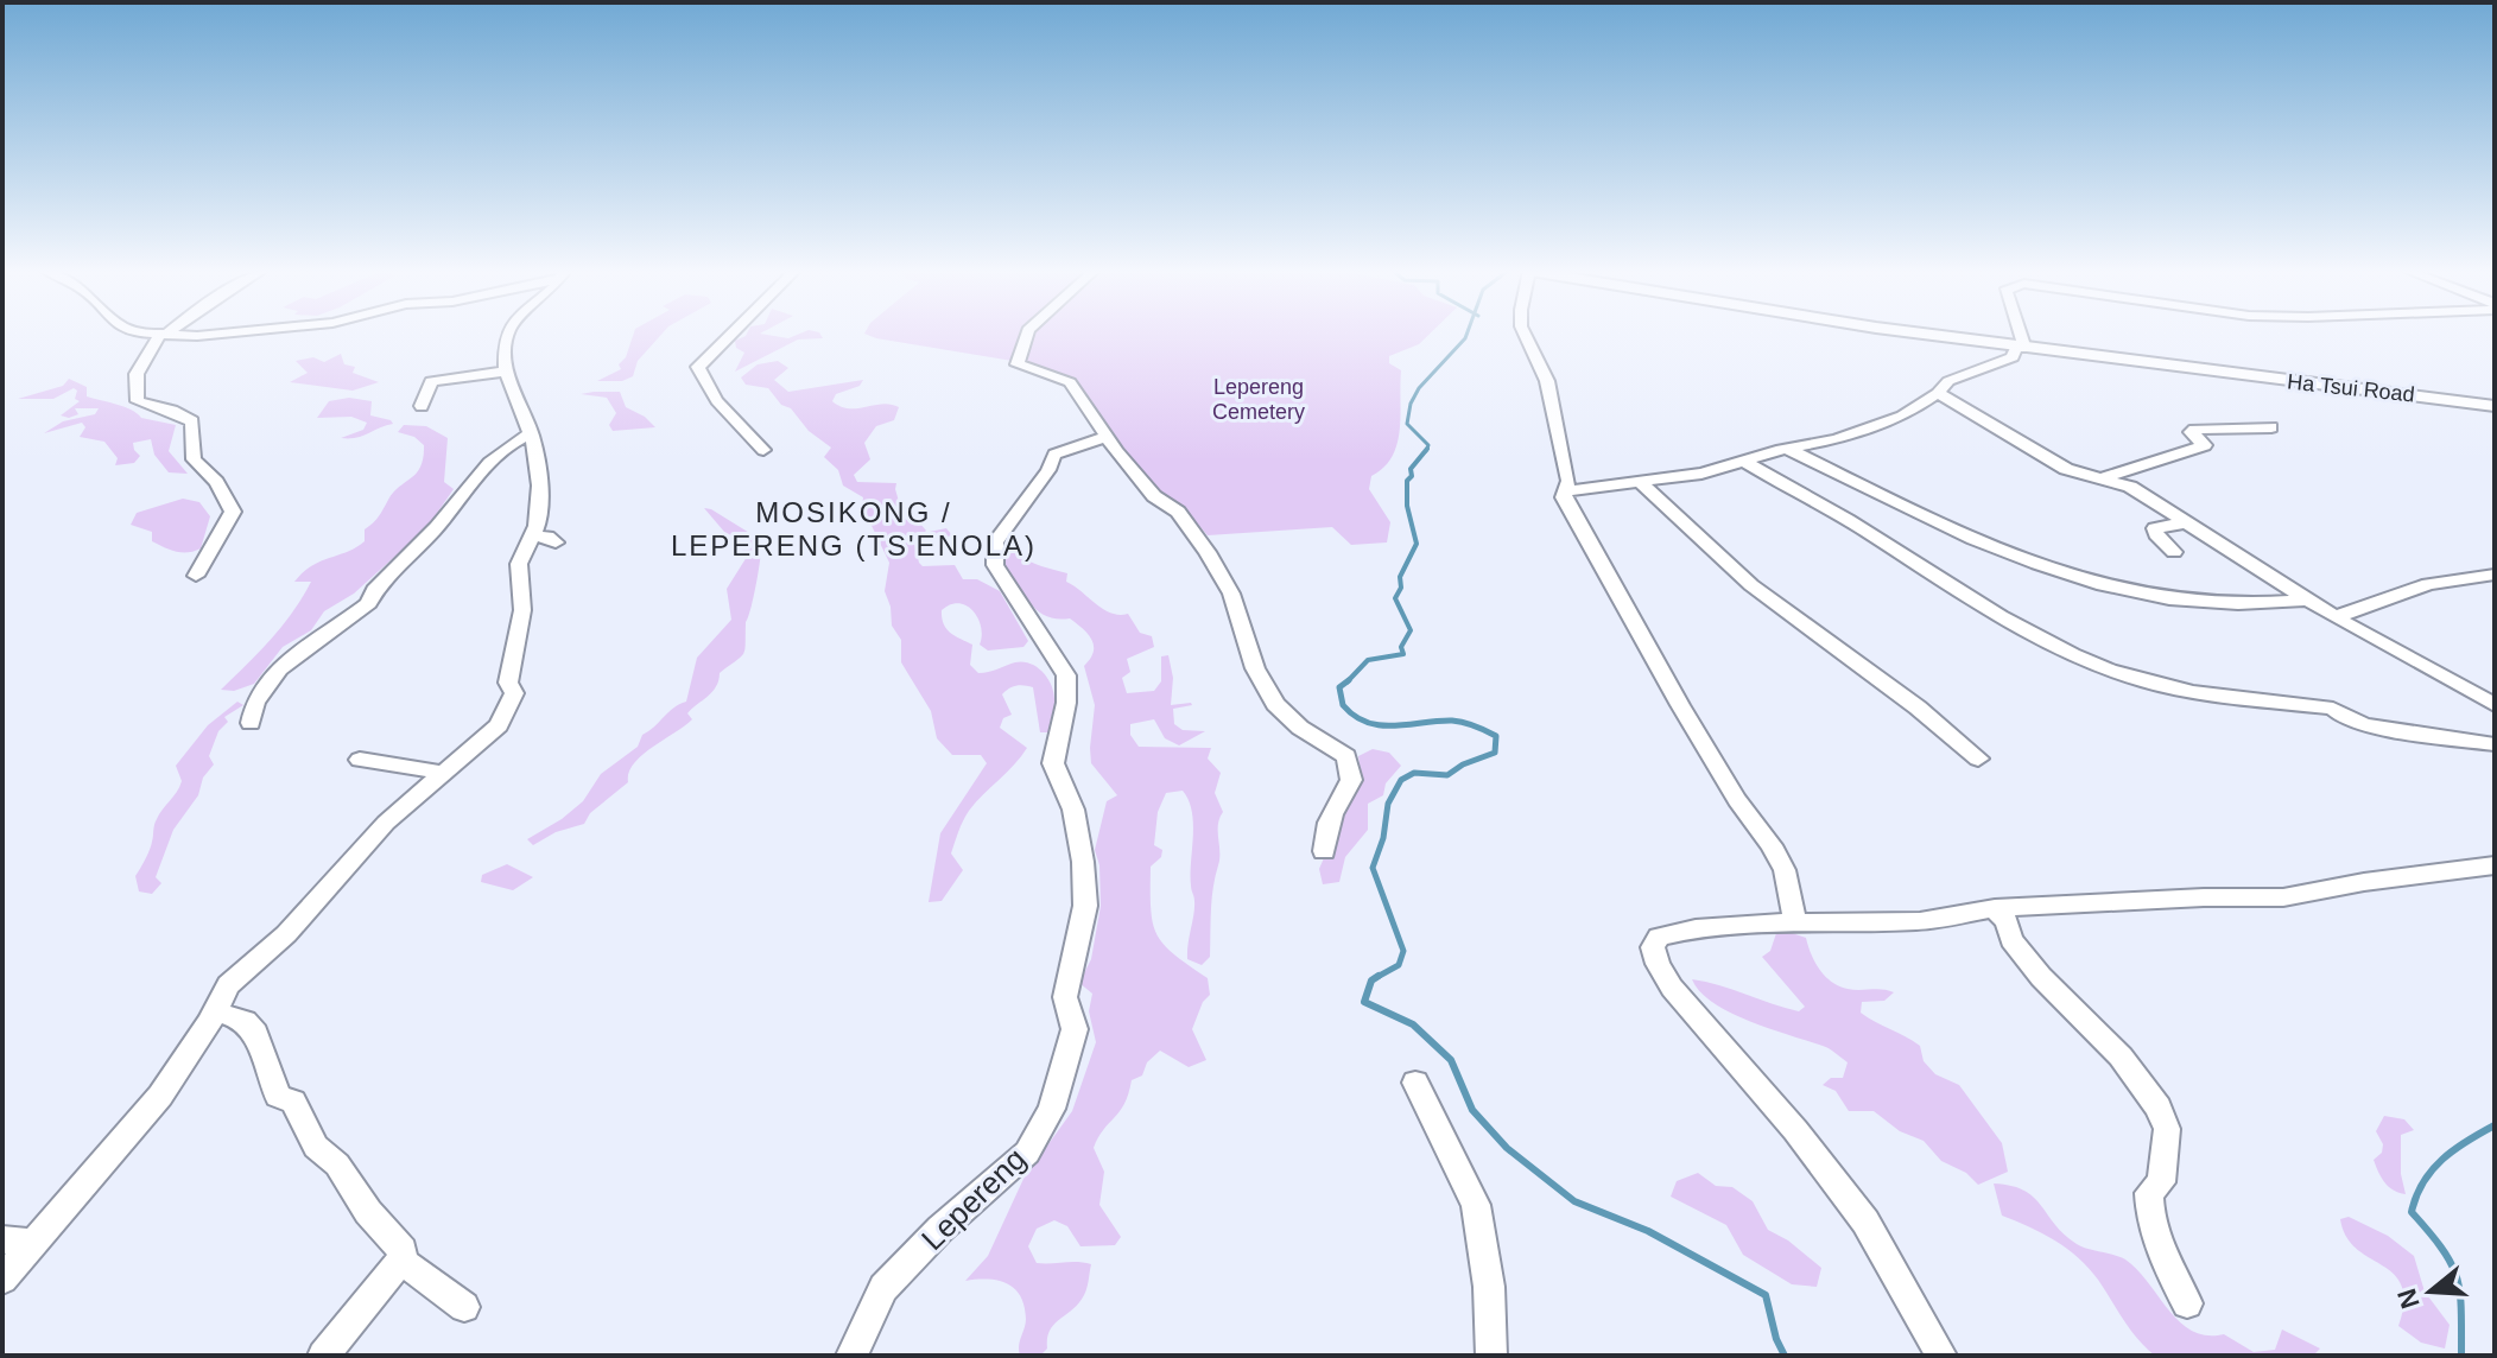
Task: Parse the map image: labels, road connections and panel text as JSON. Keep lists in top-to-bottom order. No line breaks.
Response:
{"streets":{"street":["Ha Tsui Road","Lepereng"]},"districts":["MOSIKONG / LEPERENG (TS'ENOLA)"],"parks":["Lepereng Cemetery"],"north":"left"}
